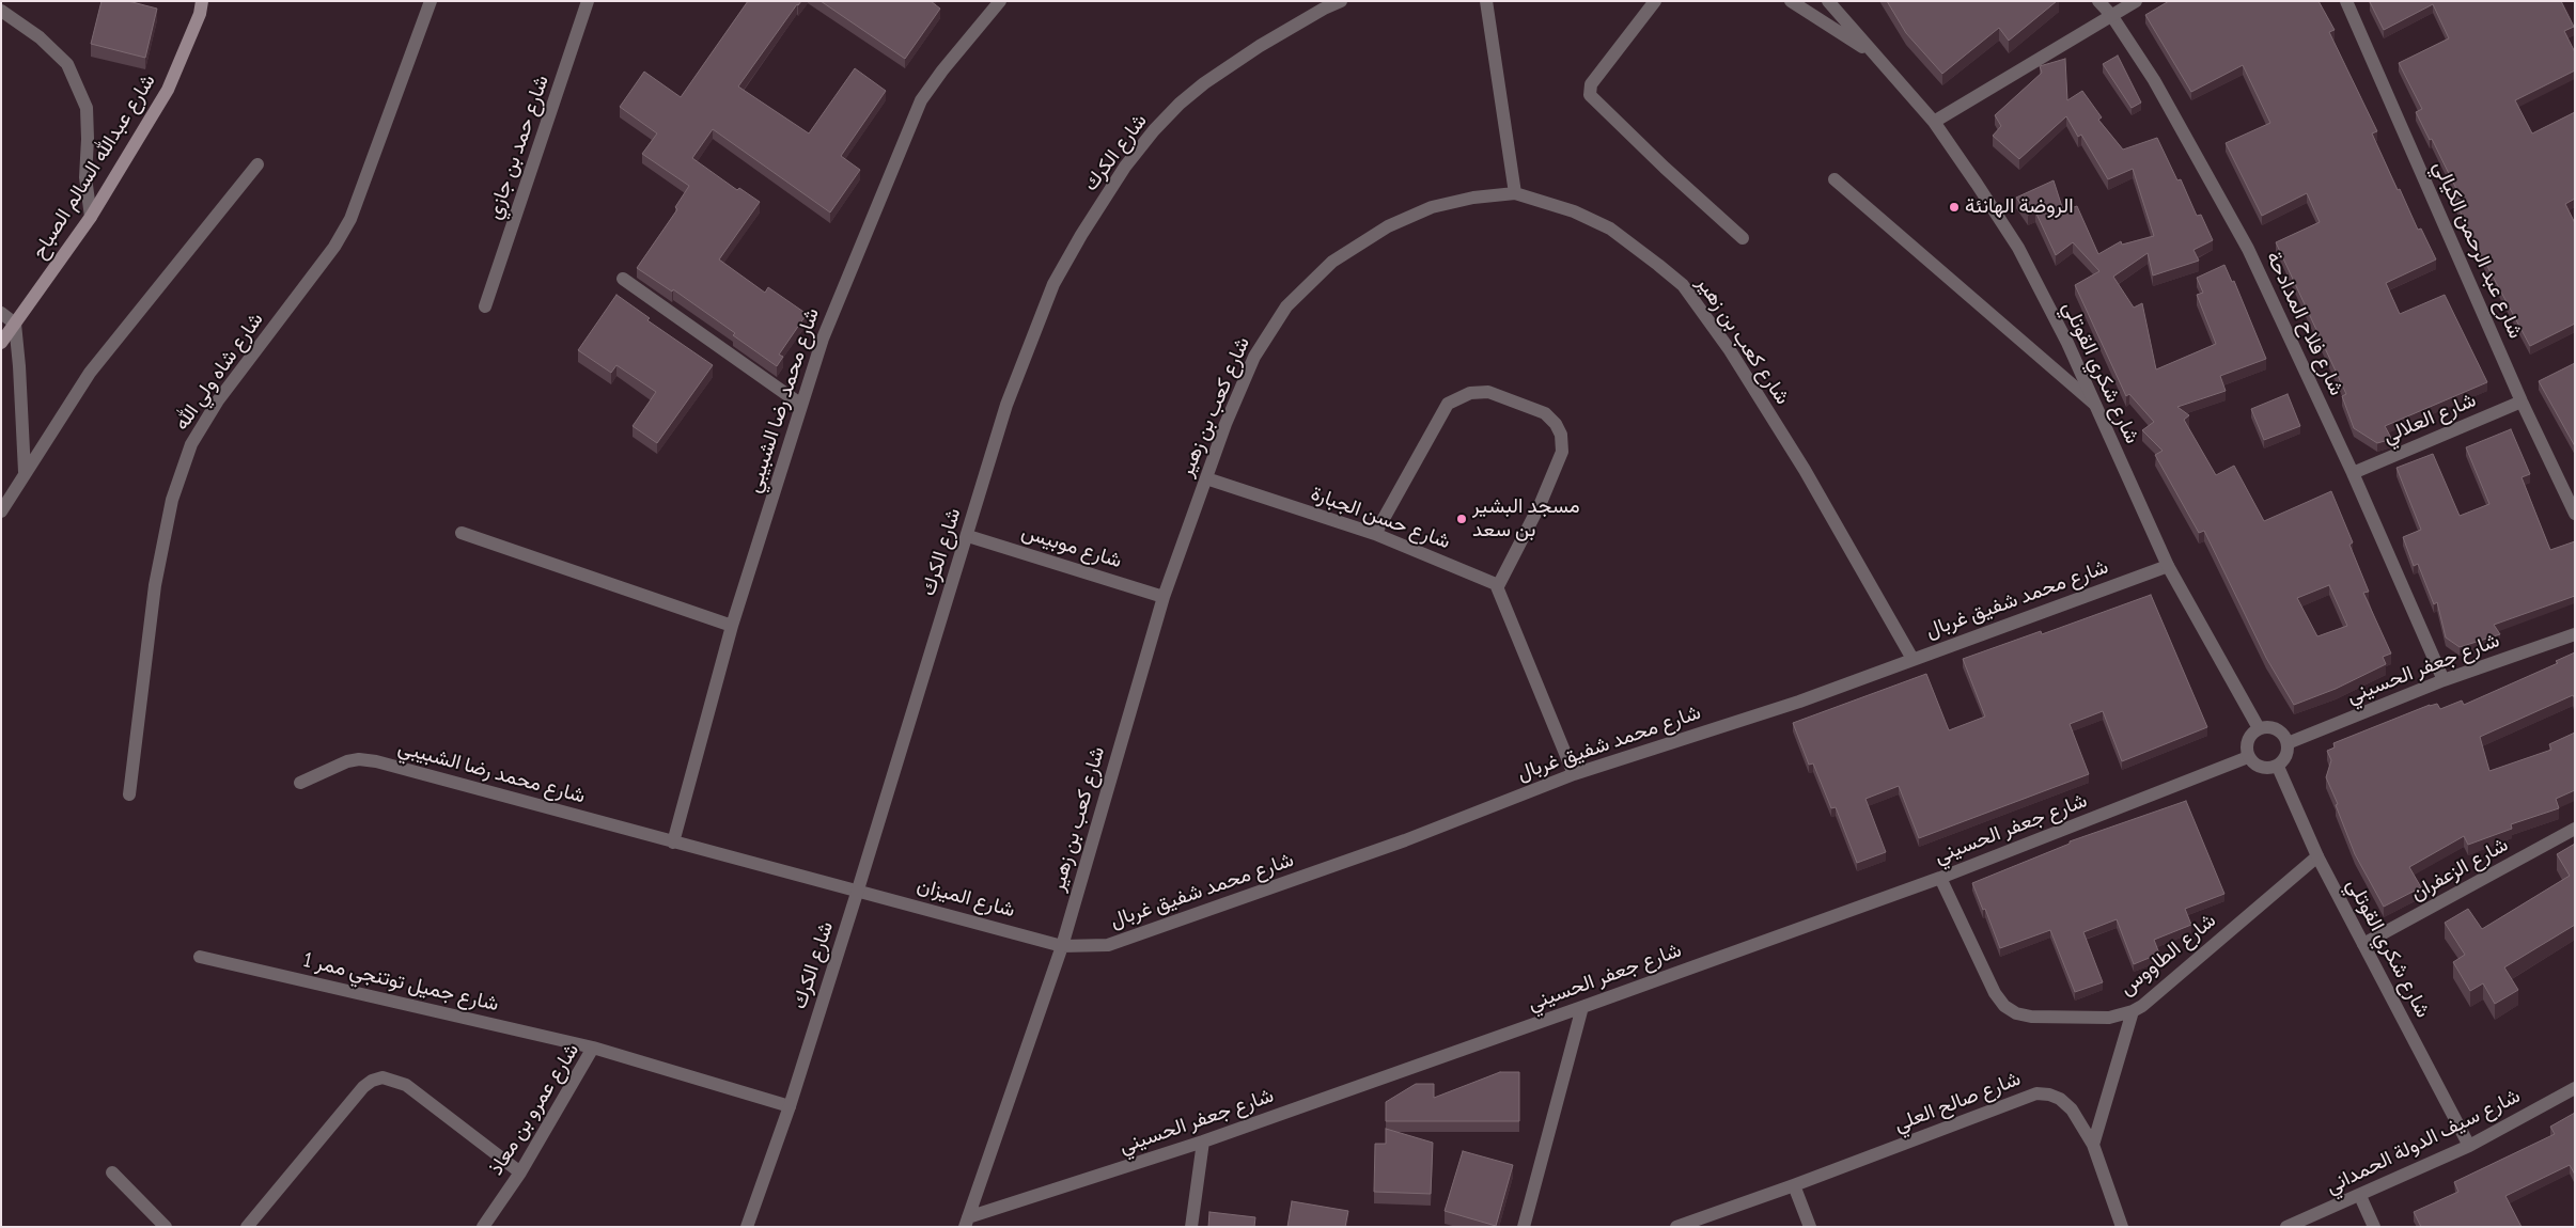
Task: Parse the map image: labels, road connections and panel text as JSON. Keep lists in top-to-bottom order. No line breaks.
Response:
{"streets":{"main road":["شارع عبدالله السالم الصباح"],"street":["شارع حمد بن جازي","شارع الكرك","شارع عبد الرحمن الكيالي","شارع فلاح المدادحة","شارع كعب بن زهير","شارع شاه ولي الله","شارع شكري القوتلي","شارع محمد رضا الشبيبي","شارع العلالي","شارع حسن الجبارة","شارع موبيس","شارع محمد شفيق غربال","شارع جعفر الحسيني","شارع الزعفران","شارع الميزان","شارع الطاووس","شارع جميل توتنجي ممر 1","شارع صالح العلي","شارع عمرو بن معاذ","شارع سيف الدولة الحمداني"]},"crossings":[["شارع الكرك","شارع محمد رضا الشبيبي"],["شارع الكرك","شارع موبيس"],["شارع الكرك","شارع الميزان"],["شارع الكرك","شارع عمرو بن معاذ"],["شارع عبد الرحمن الكيالي","شارع العلالي"],["شارع فلاح المدادحة","شارع العلالي"],["شارع فلاح المدادحة","شارع جعفر الحسيني"],["شارع كعب بن زهير","شارع حسن الجبارة"],["شارع كعب بن زهير","شارع موبيس"],["شارع كعب بن زهير","شارع محمد شفيق غربال"],["شارع كعب بن زهير","شارع جعفر الحسيني"],["شارع كعب بن زهير","شارع الميزان"],["شارع شكري القوتلي","شارع محمد شفيق غربال"],["شارع شكري القوتلي","شارع جعفر الحسيني"],["شارع شكري القوتلي","شارع الزعفران"],["شارع شكري القوتلي","شارع الطاووس"],["شارع شكري القوتلي","شارع سيف الدولة الحمداني"],["شارع محمد رضا الشبيبي","شارع الميزان"],["شارع محمد شفيق غربال","شارع الميزان"],["شارع جعفر الحسيني","شارع الطاووس"],["شارع جميل توتنجي ممر 1","شارع عمرو بن معاذ"]],"places":["الروضة الهانئة","مسجد البشير بن سعد"]}
